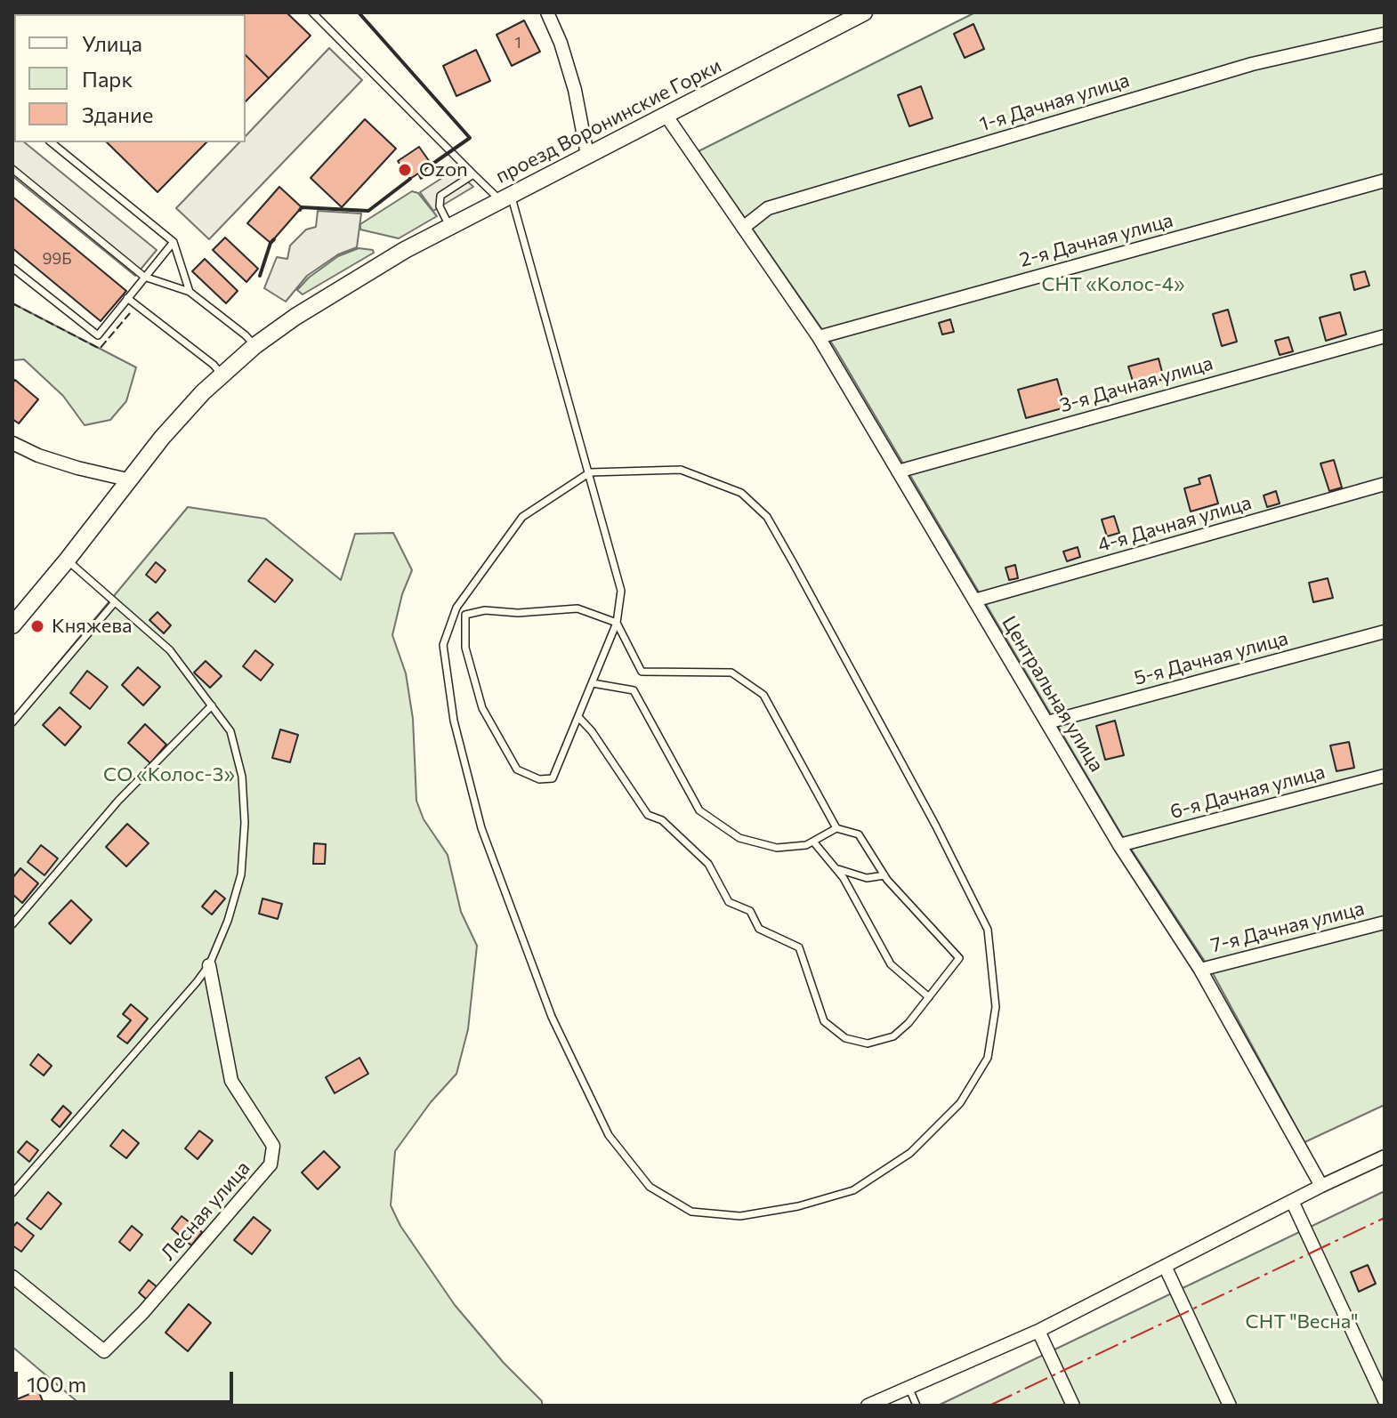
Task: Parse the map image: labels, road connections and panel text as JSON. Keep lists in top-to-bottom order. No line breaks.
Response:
{"streets":{"street":["1-я Дачная улица","проезд Воронинские Горки","2-я Дачная улица","3-я Дачная улица","4-я Дачная улица","5-я Дачная улица","Центральная улица","6-я Дачная улица","7-я Дачная улица","Лесная улица"]},"crossings":[["1-я Дачная улица","Центральная улица"],["проезд Воронинские Горки","Центральная улица"],["2-я Дачная улица","Центральная улица"],["3-я Дачная улица","Центральная улица"],["4-я Дачная улица","Центральная улица"],["5-я Дачная улица","Центральная улица"],["Центральная улица","6-я Дачная улица"],["Центральная улица","7-я Дачная улица"]],"parks":["СНТ «Колос-4»","СО «Колос-3»","СНТ \"Весна\""],"places":["Ozon","Княжева"],"house_numbers":["1","99Б"],"legend":["Улица","Парк","Здание"],"scale_bar":"100 m"}
